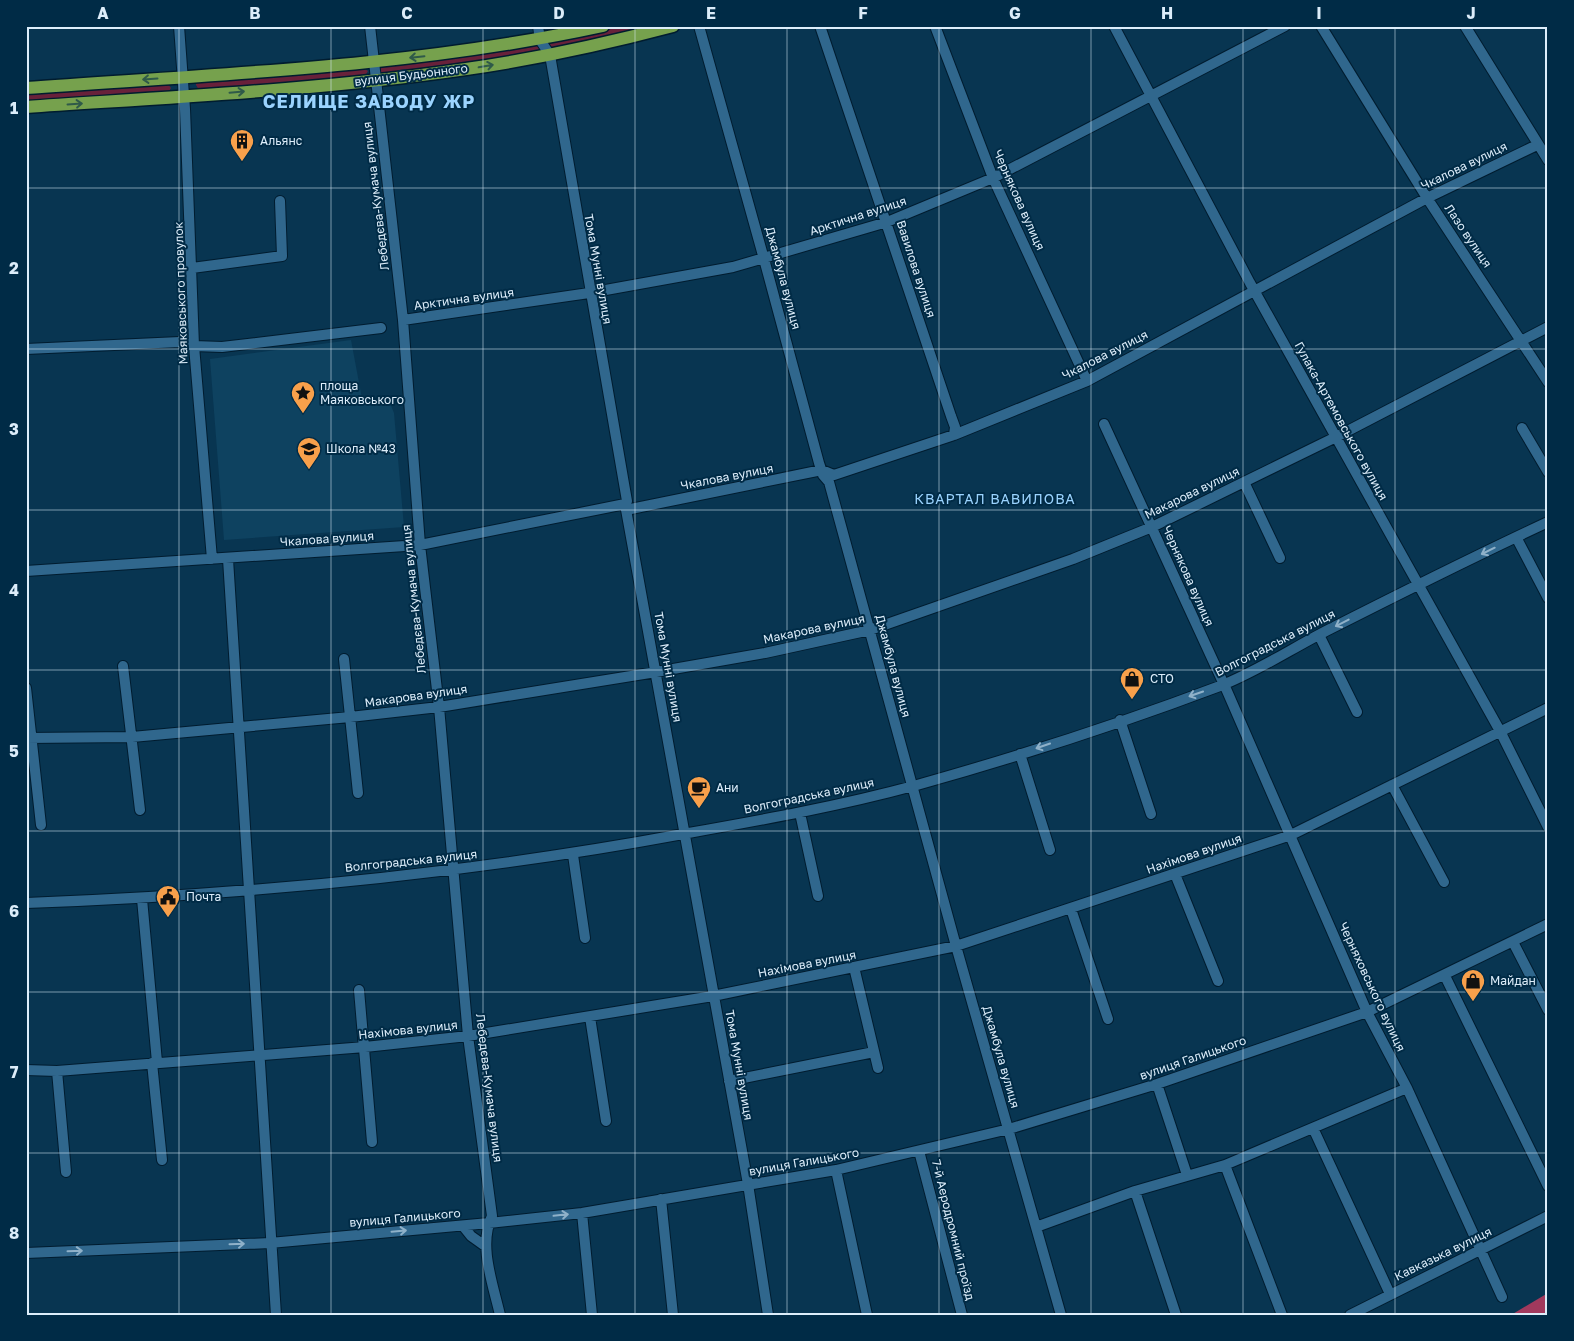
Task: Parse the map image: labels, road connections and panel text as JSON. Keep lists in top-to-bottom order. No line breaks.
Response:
{"streets":{"main road":["вулиця Будьонного"],"street":["Чкалова вулиця","Лебедєва-Кумача вулиця","Чернякова вулиця","Арктична вулиця","Лазо вулиця","Тома Мунні вулиця","Вавилова вулиця","Джамбула вулиця","Маяковського провулок","Гулака-Артемовського вулиця","Макарова вулиця","Волгоградська вулиця","Нахімова вулиця","Черняховського вулиця","вулиця Галицького","7-й Аеродромний проїзд","Кавказька вулиця"]},"crossings":[["вулиця Будьонного","Лебедєва-Кумача вулиця"],["вулиця Будьонного","Тома Мунні вулиця"],["вулиця Будьонного","Маяковського провулок"],["Чкалова вулиця","Лебедєва-Кумача вулиця"],["Чкалова вулиця","Чернякова вулиця"],["Чкалова вулиця","Лазо вулиця"],["Чкалова вулиця","Тома Мунні вулиця"],["Чкалова вулиця","Вавилова вулиця"],["Чкалова вулиця","Джамбула вулиця"],["Чкалова вулиця","Маяковського провулок"],["Чкалова вулиця","Гулака-Артемовського вулиця"],["Лебедєва-Кумача вулиця","Арктична вулиця"],["Лебедєва-Кумача вулиця","Макарова вулиця"],["Лебедєва-Кумача вулиця","Волгоградська вулиця"],["Лебедєва-Кумача вулиця","Нахімова вулиця"],["Лебедєва-Кумача вулиця","вулиця Галицького"],["Чернякова вулиця","Арктична вулиця"],["Чернякова вулиця","Макарова вулиця"],["Чернякова вулиця","Волгоградська вулиця"],["Чернякова вулиця","Черняховського вулиця"],["Арктична вулиця","Тома Мунні вулиця"],["Арктична вулиця","Вавилова вулиця"],["Арктична вулиця","Джамбула вулиця"],["Арктична вулиця","Гулака-Артемовського вулиця"],["Лазо вулиця","Макарова вулиця"],["Тома Мунні вулиця","Макарова вулиця"],["Тома Мунні вулиця","Волгоградська вулиця"],["Тома Мунні вулиця","Нахімова вулиця"],["Тома Мунні вулиця","вулиця Галицького"],["Джамбула вулиця","Макарова вулиця"],["Джамбула вулиця","Волгоградська вулиця"],["Джамбула вулиця","Нахімова вулиця"],["Джамбула вулиця","вулиця Галицького"],["Гулака-Артемовського вулиця","Макарова вулиця"],["Гулака-Артемовського вулиця","Волгоградська вулиця"],["Гулака-Артемовського вулиця","Нахімова вулиця"],["Волгоградська вулиця","Черняховського вулиця"],["Нахімова вулиця","Черняховського вулиця"],["Черняховського вулиця","вулиця Галицького"],["Черняховського вулиця","Кавказька вулиця"],["вулиця Галицького","7-й Аеродромний проїзд"]],"districts":["СЕЛИЩЕ ЗАВОДУ ЖР","КВАРТАЛ ВАВИЛОВА"],"places":{"building":["Альянс"],"place":["площа Маяковського"],"school or university":["Школа №43"],"shop":["СТО","Майдан"],"cafe":["Ани"],"public building":["Почта"]},"grid":{"columns":["A","B","C","D","E","F","G","H","I","J"],"rows":["1","2","3","4","5","6","7","8"]}}
